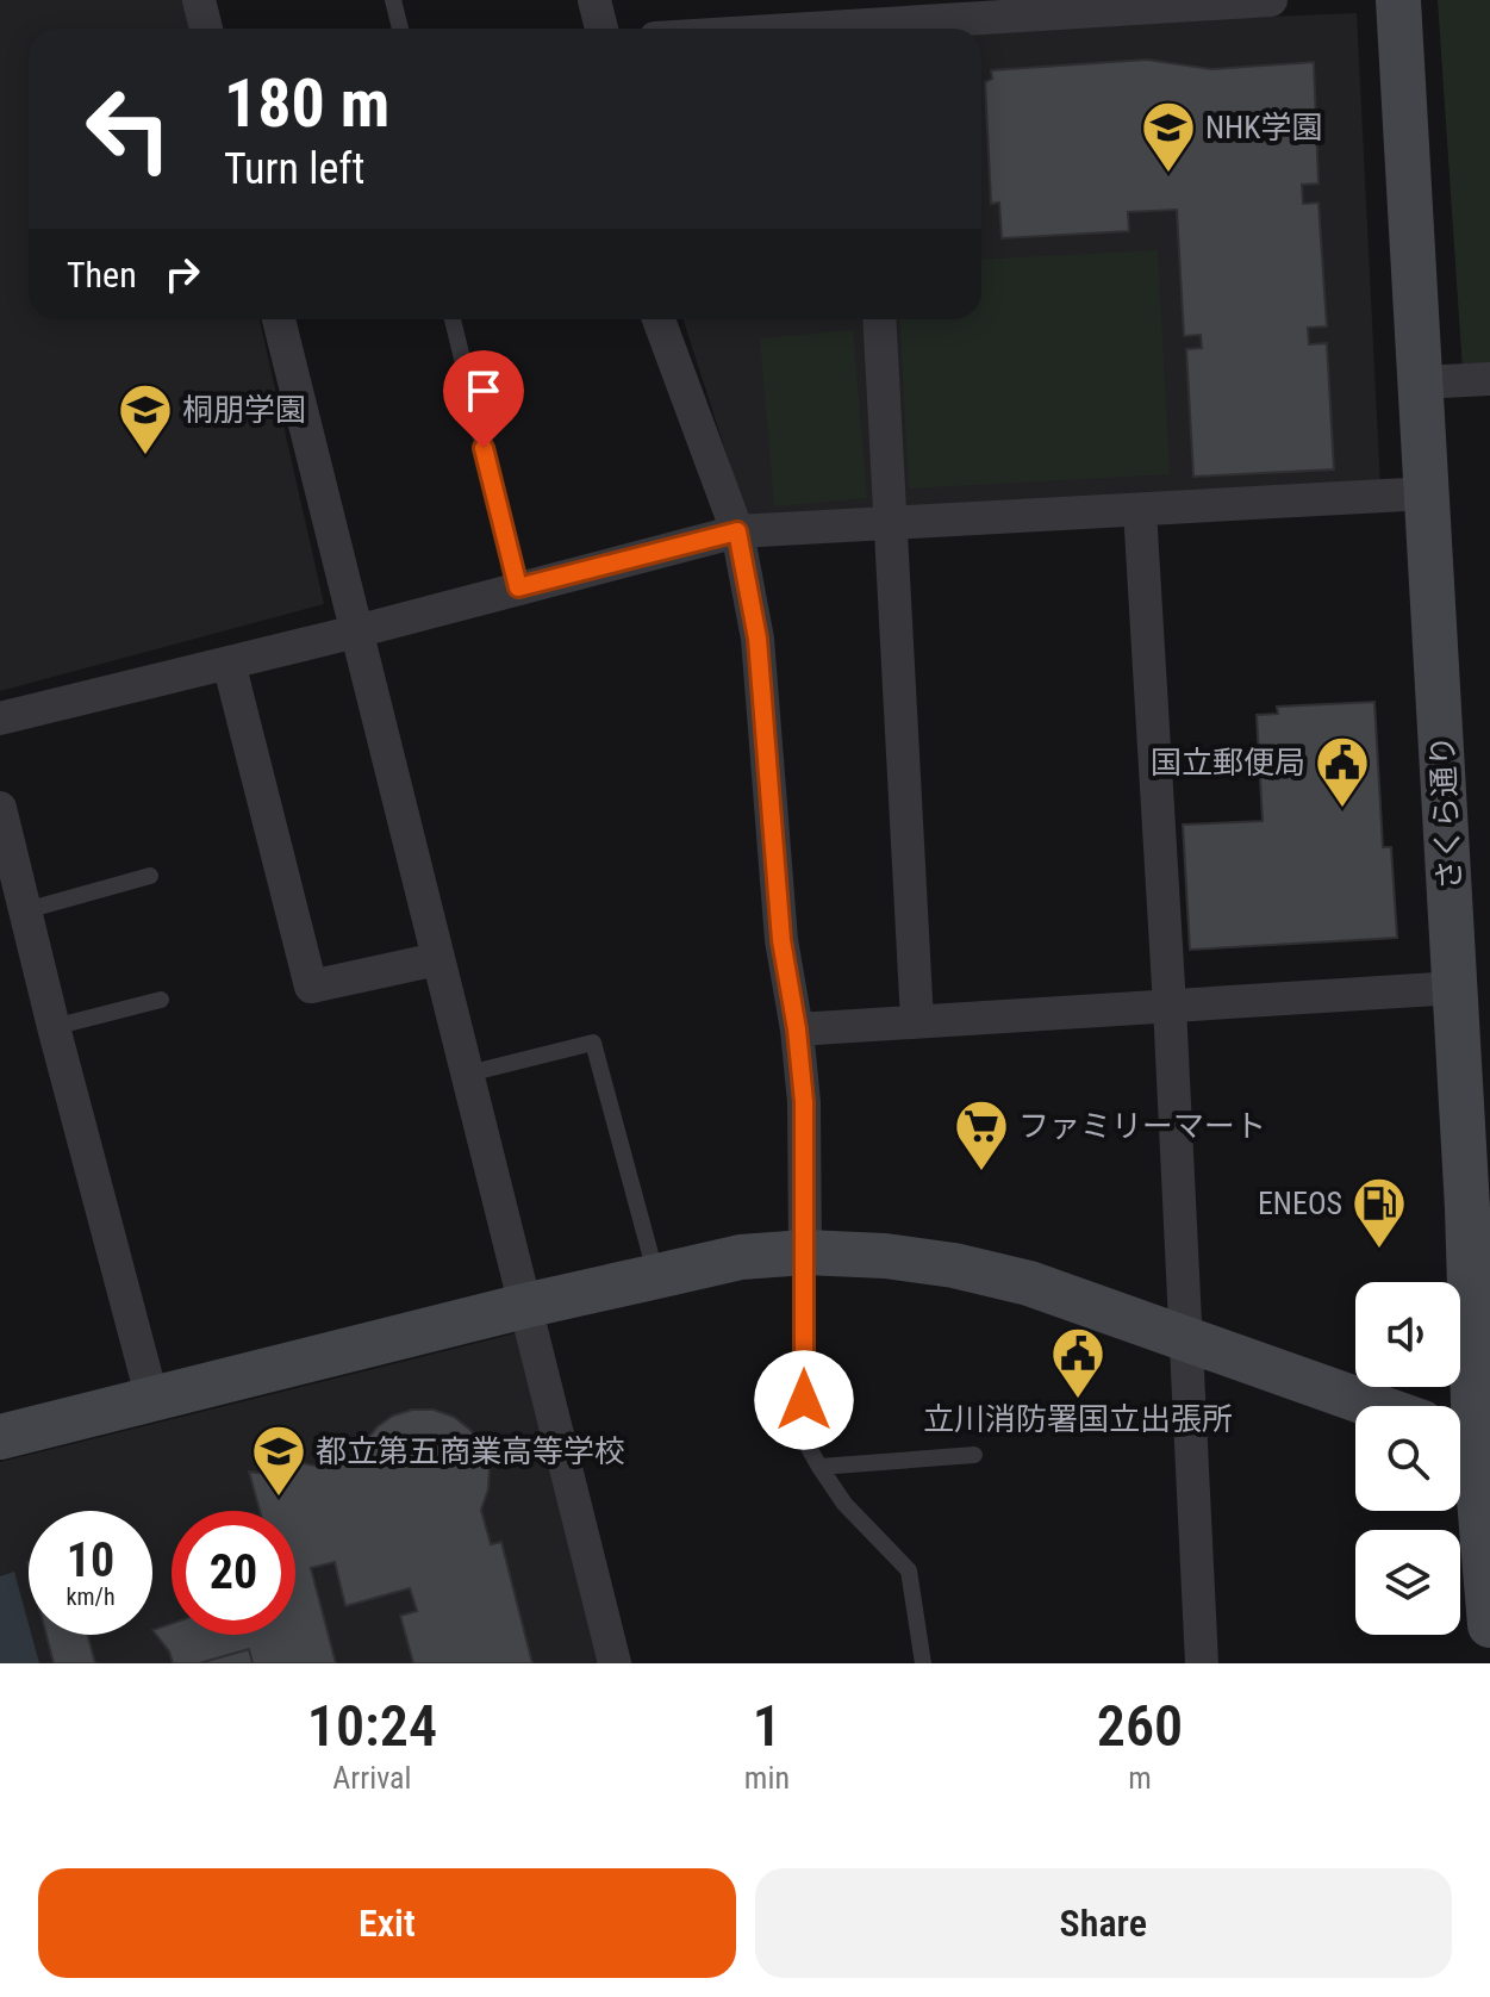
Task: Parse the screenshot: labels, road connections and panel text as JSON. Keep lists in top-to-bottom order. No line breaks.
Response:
{"streets":{"street":["さくら通り"]},"places":{"school or university":["NHK学園","桐朋学園","都立第五商業高等学校"],"public building":["国立郵便局","立川消防署国立出張所"],"supermarket":["ファミリーマート"],"fuel station":["ENEOS"]},"page":{"turn":["180 m","Turn left"],"then":"Then","speed":"10 km/h","limit":"20","eta":["10:24","Arrival","1","min","260","m"],"buttons":["Exit","Share"]}}
